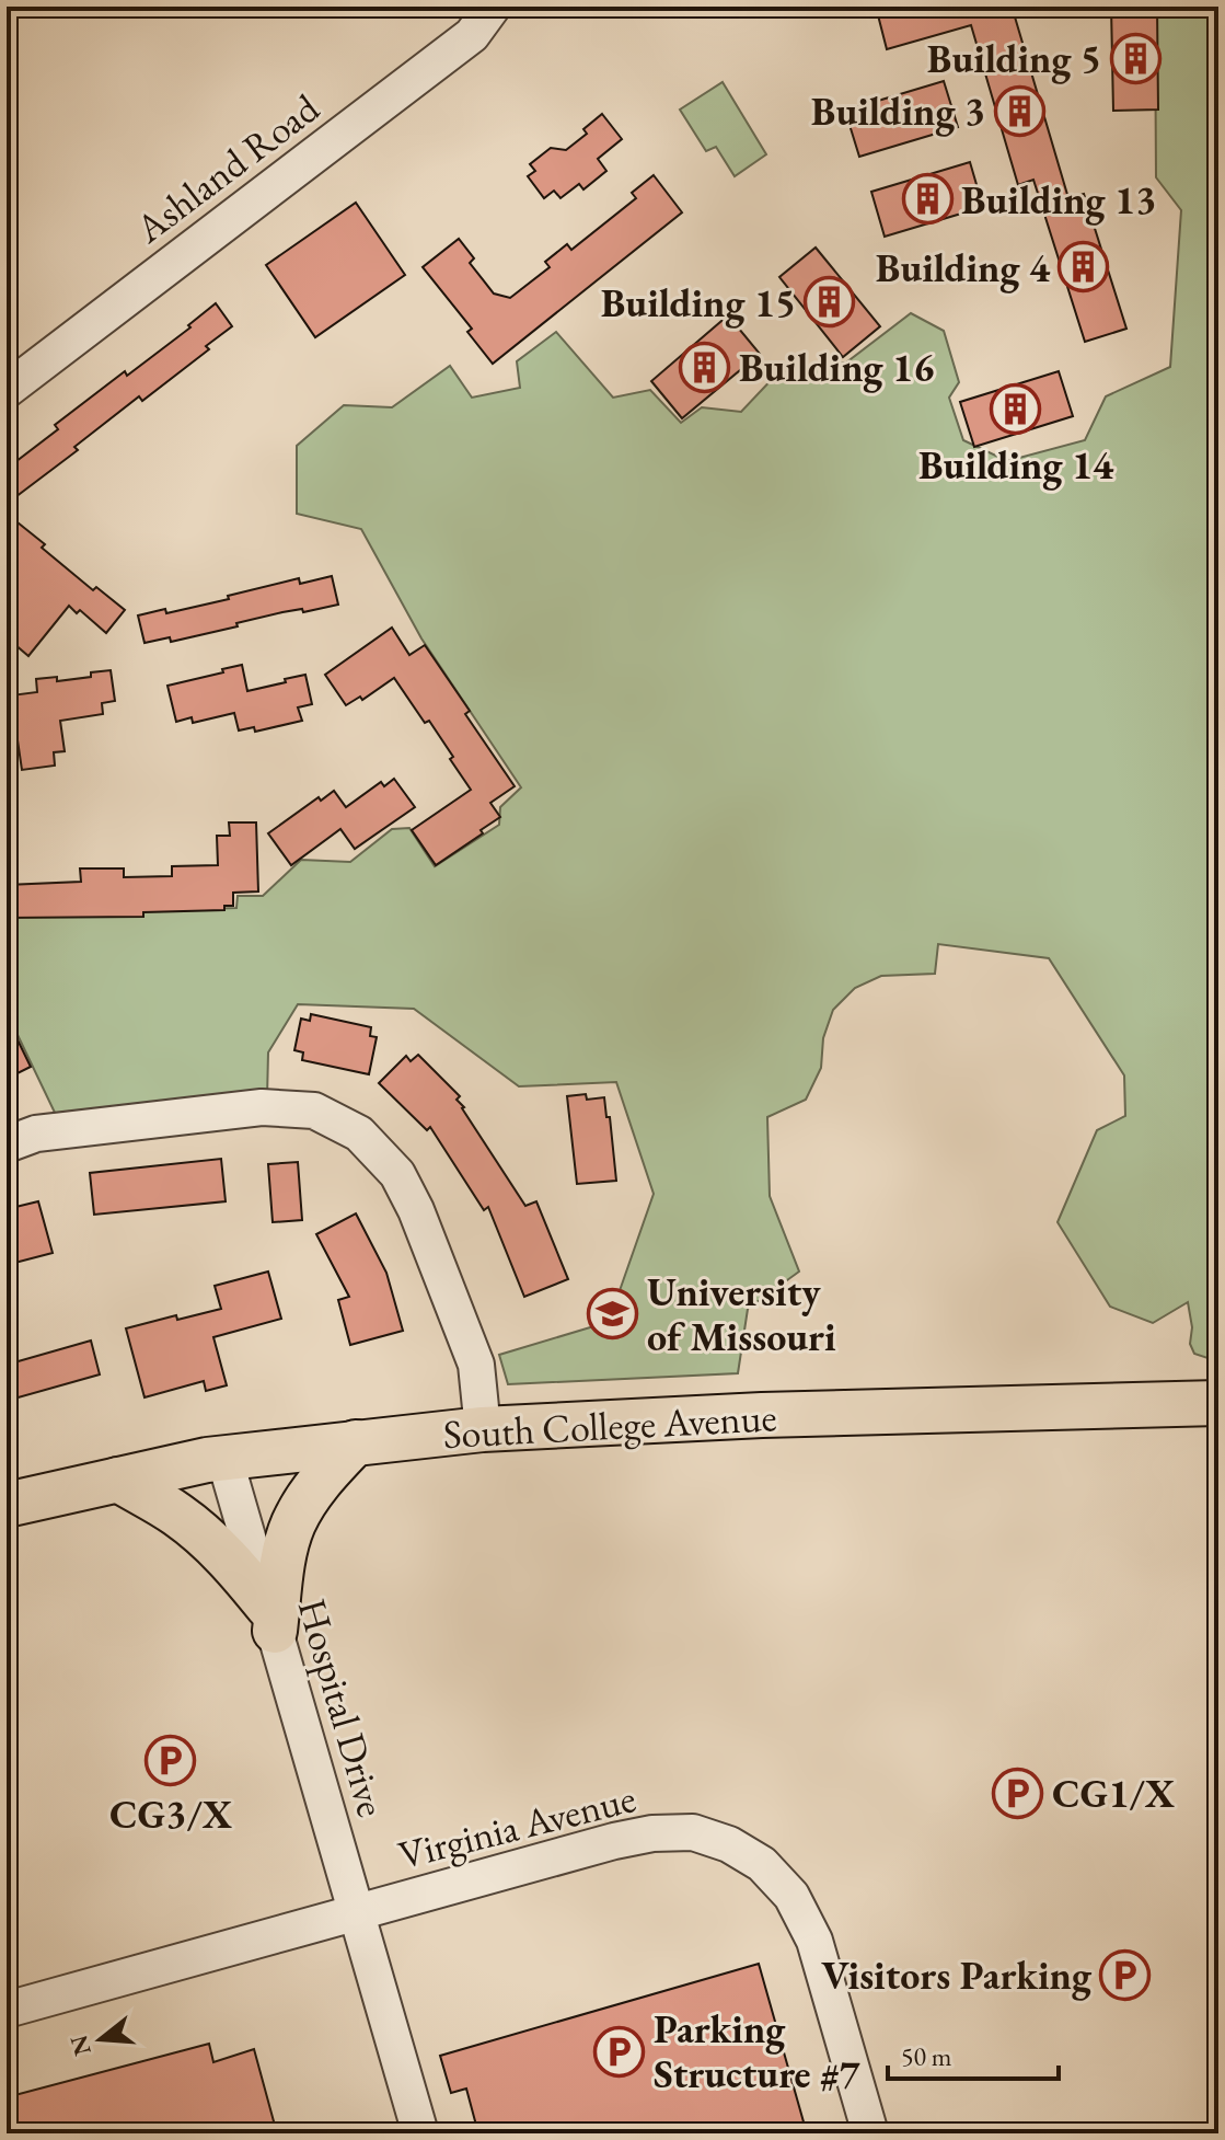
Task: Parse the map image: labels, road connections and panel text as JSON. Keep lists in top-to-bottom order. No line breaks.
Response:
{"streets":{"main road":["South College Avenue"],"street":["Ashland Road","Hospital Drive","Virginia Avenue"]},"crossings":[["South College Avenue","Hospital Drive"],["Hospital Drive","Virginia Avenue"]],"places":{"building":["Building 5","Building 3","Building 13","Building 4","Building 15","Building 16","Building 14"],"school or university":["University of Missouri"],"parking":["CG3/X","CG1/X","Visitors Parking","Parking Structure #7"]},"scale_bar":"50 m","north":"left"}
